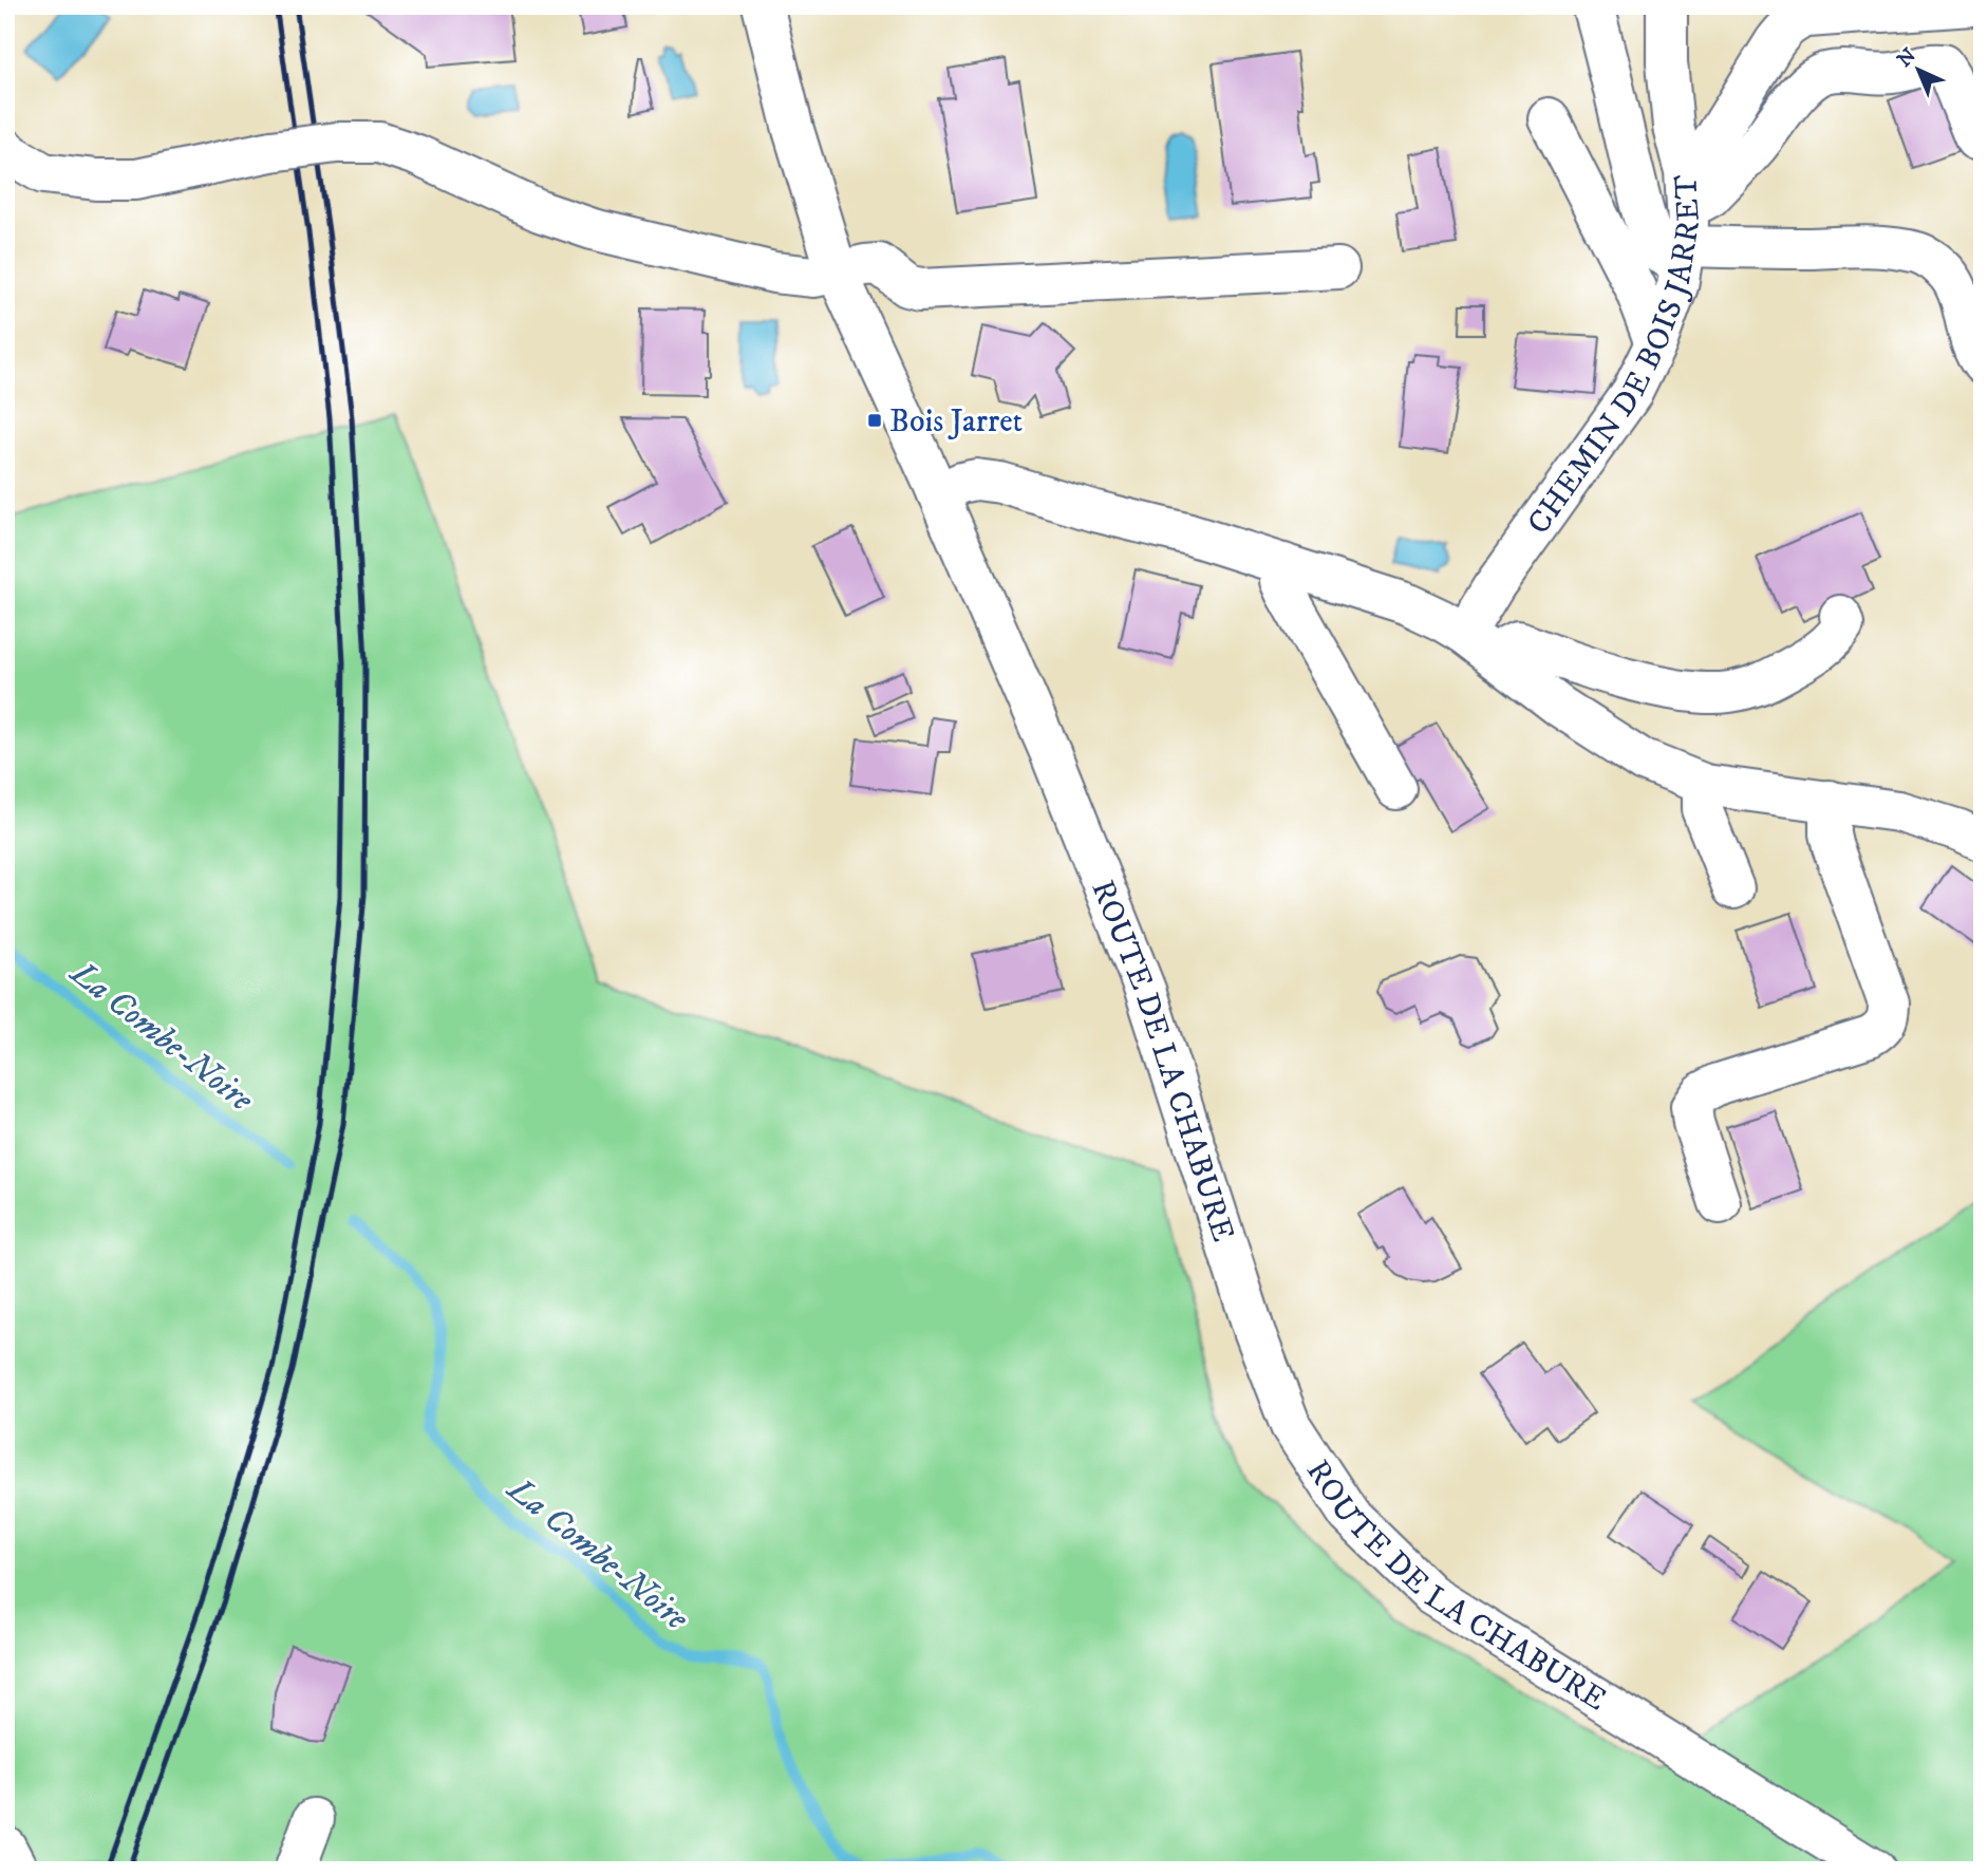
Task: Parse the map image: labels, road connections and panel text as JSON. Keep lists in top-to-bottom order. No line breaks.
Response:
{"streets":{"street":["CHEMIN DE BOIS JARRET","ROUTE DE LA CHABURE"]},"water":["La Combe-Noire"],"places":{"transit":["Bois Jarret"]},"north":"top left"}
